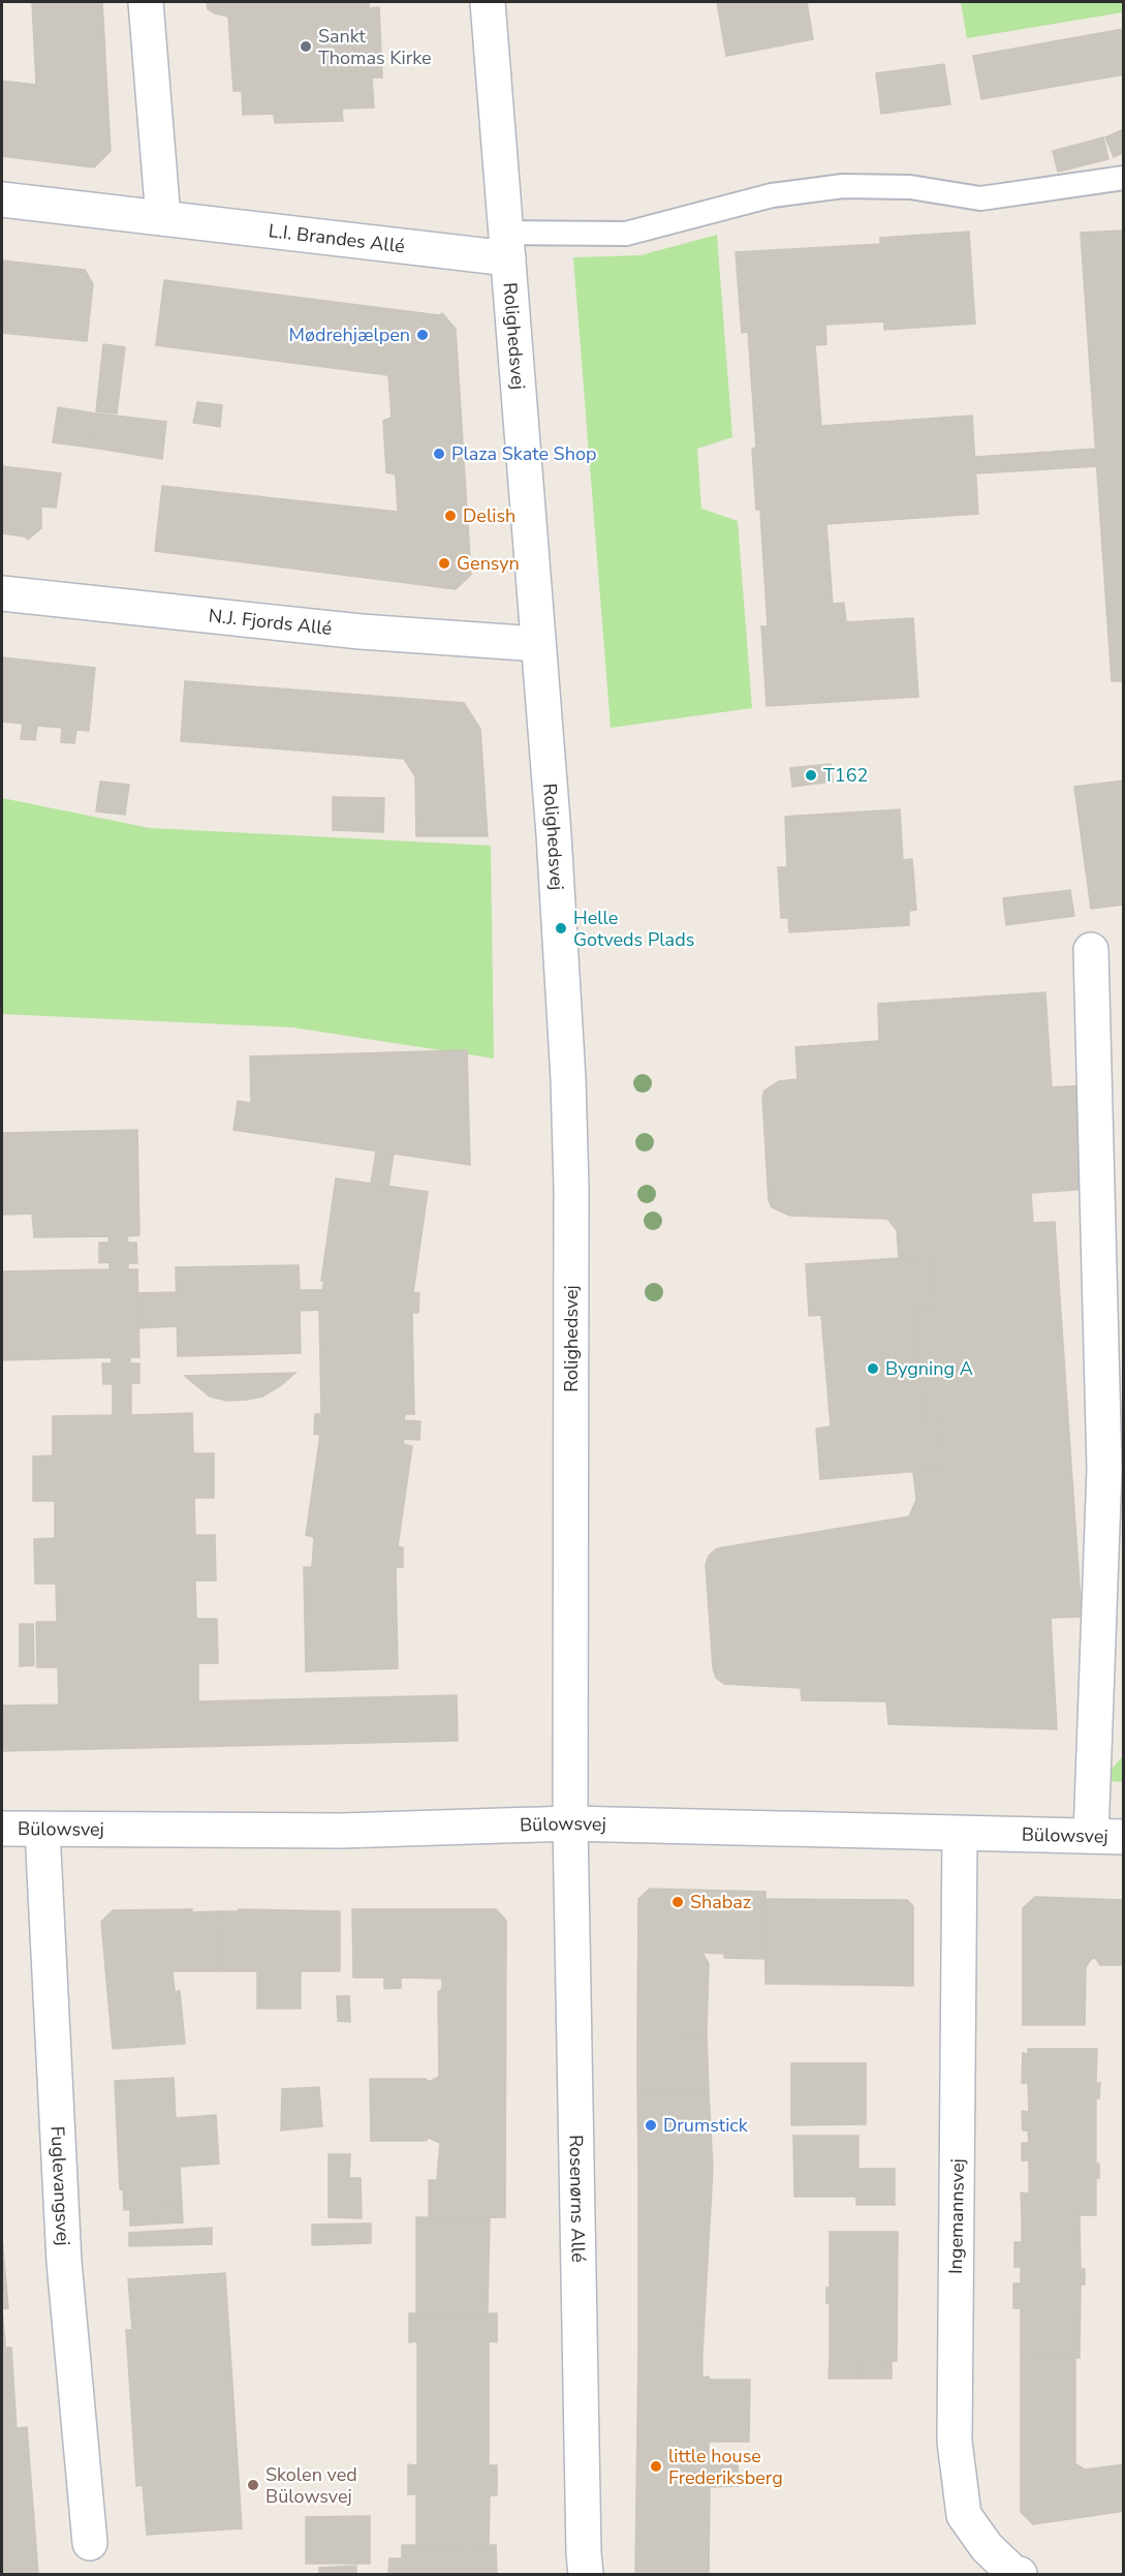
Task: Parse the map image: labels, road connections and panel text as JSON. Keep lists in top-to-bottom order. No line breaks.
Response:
{"streets":{"street":["L.I. Brandes Allé","Rolighedsvej","N.J. Fjords Allé","Bülowsvej","Fuglevangsvej","Rosenørns Allé","Ingemannsvej"]},"crossings":[["L.I. Brandes Allé","Rolighedsvej"],["Rolighedsvej","N.J. Fjords Allé"],["Rolighedsvej","Bülowsvej"],["Rolighedsvej","Rosenørns Allé"],["Bülowsvej","Fuglevangsvej"],["Bülowsvej","Rosenørns Allé"],["Bülowsvej","Ingemannsvej"]],"places":["Sankt Thomas Kirke","Mødrehjælpen","Plaza Skate Shop","Delish","Gensyn","T162","Helle Gotveds Plads","Bygning A","Shabaz","Drumstick","little house Frederiksberg","Skolen ved Bülowsvej"]}
